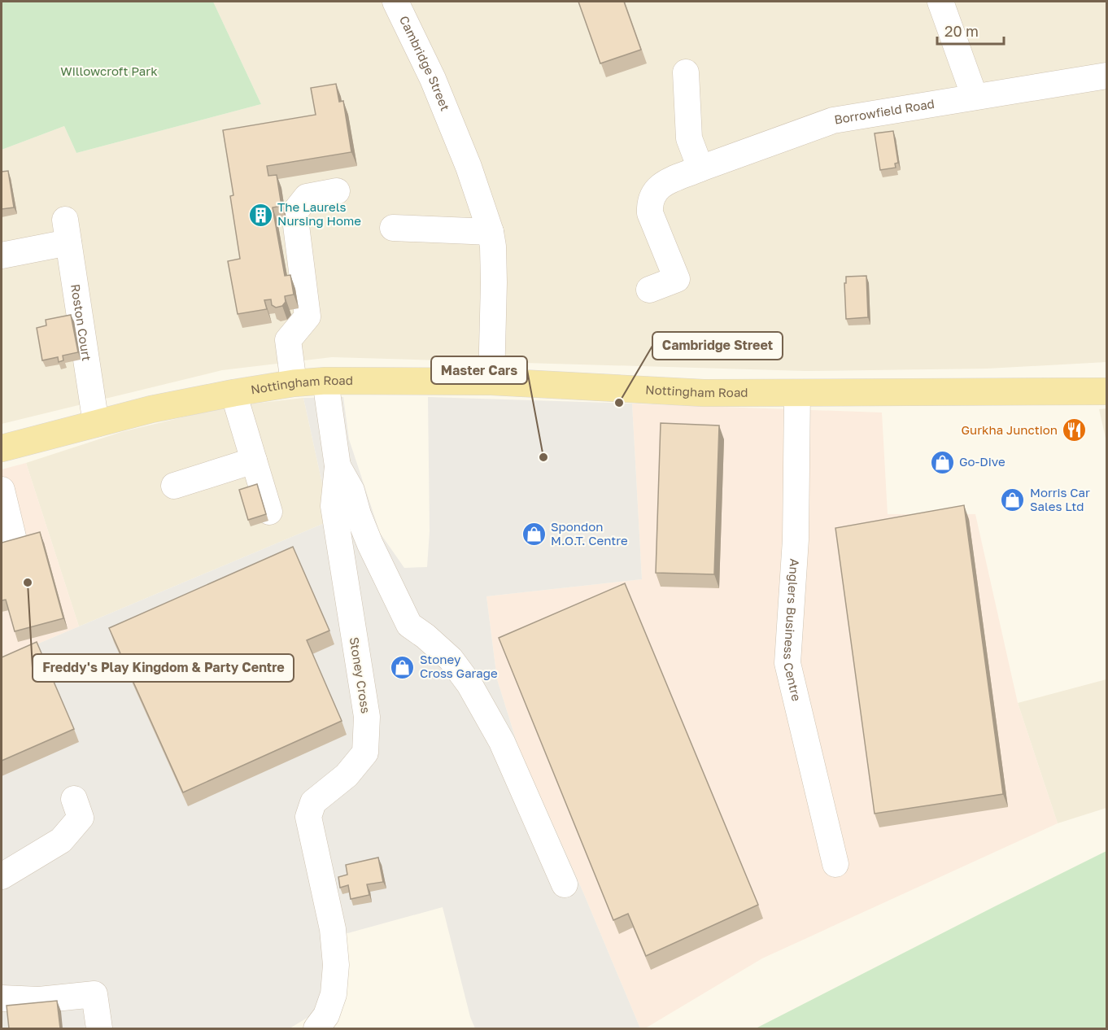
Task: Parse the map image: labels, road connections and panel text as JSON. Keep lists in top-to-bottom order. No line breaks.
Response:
{"streets":{"main road":["Nottingham Road"],"street":["Cambridge Street","Borrowfield Road","Roston Court","Anglers Business Centre","Stoney Cross"]},"crossings":[["Cambridge Street","Nottingham Road"],["Roston Court","Nottingham Road"],["Nottingham Road","Anglers Business Centre"],["Nottingham Road","Stoney Cross"]],"parks":["Willowcroft Park"],"places":{"building":["The Laurels Nursing Home"],"other":["Cambridge Street","Master Cars","Freddy's Play Kingdom & Party Centre"],"restaurant":["Gurkha Junction"],"shop":["Go-Dive","Morris Car Sales Ltd","Spondon M.O.T. Centre","Stoney Cross Garage"]},"scale_bar":"20 m"}
